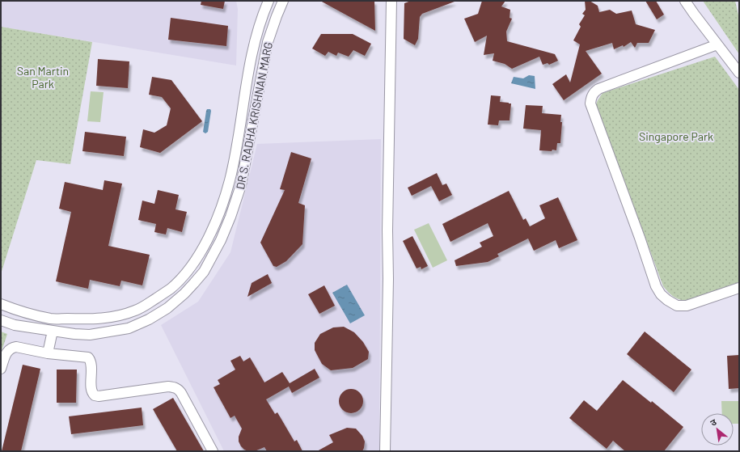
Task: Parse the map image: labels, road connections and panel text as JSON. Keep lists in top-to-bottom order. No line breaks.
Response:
{"streets":{"street":["DR S. RADHA KRISHNAN MARG"]},"parks":["San Martin Park","Singapore Park"],"north":"top left"}
